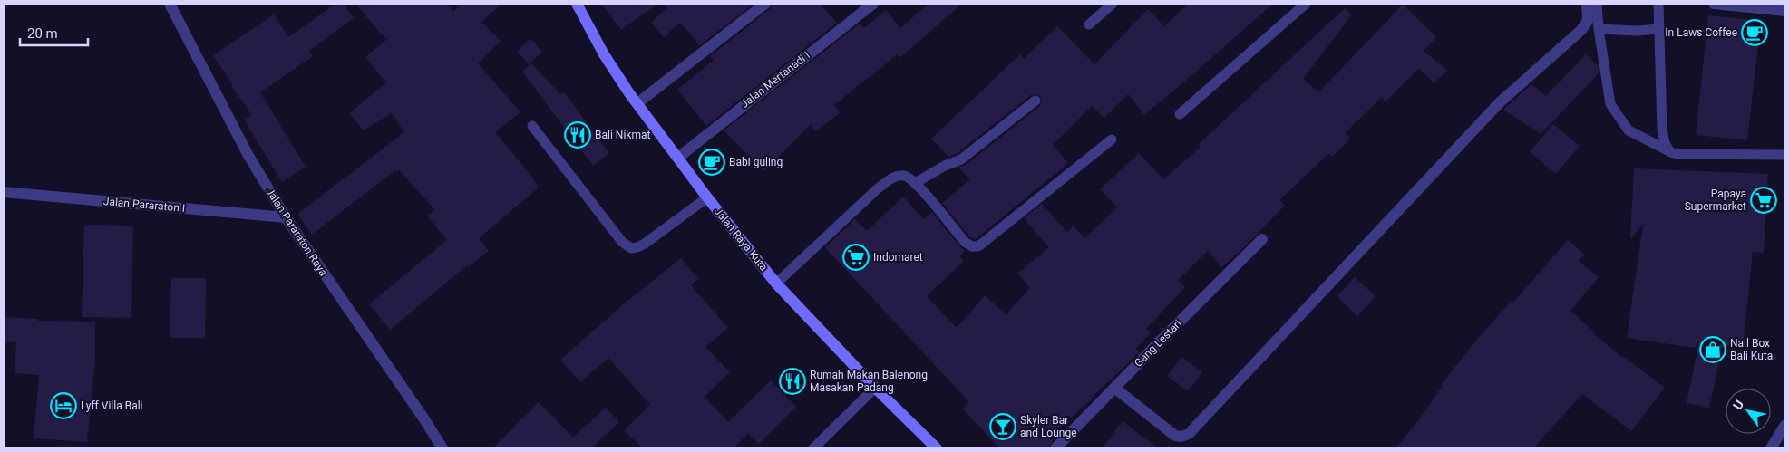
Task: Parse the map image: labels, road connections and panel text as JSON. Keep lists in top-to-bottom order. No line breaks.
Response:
{"streets":{"main road":["Jalan Raya Kuta"],"street":["Jalan Mertanadi I","Jalan Pararaton I","Jalan Pararaton Raya","Gang Lestari"]},"crossings":[["Jalan Mertanadi I","Jalan Raya Kuta"],["Jalan Pararaton I","Jalan Pararaton Raya"]],"places":{"cafe":["In Laws Coffee","Babi guling"],"restaurant":["Bali Nikmat","Rumah Makan Balenong Masakan Padang"],"supermarket":["Papaya Supermarket","Indomaret"],"shop":["Nail Box Bali Kuta"],"hotel":["Lyff Villa Bali"],"bar":["Skyler Bar and Lounge"]},"scale_bar":"20 m","north":"top left"}
